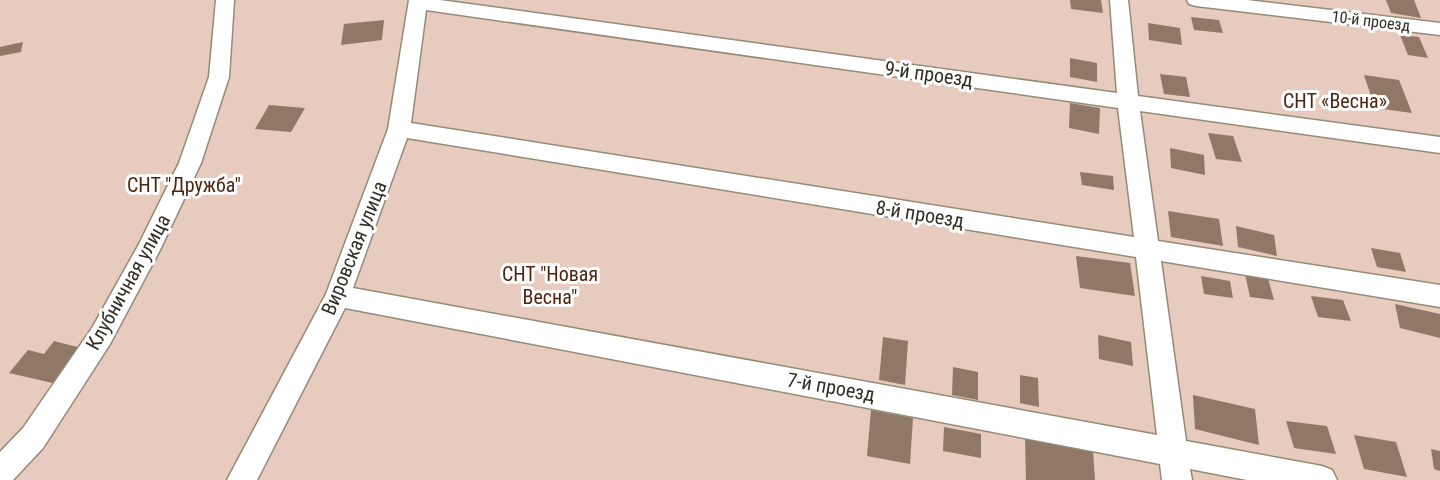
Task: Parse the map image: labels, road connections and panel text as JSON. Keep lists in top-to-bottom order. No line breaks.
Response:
{"streets":{"street":["10-й проезд","9-й проезд","8-й проезд","Вировская улица","Клубничная улица","7-й проезд"]},"crossings":[["9-й проезд","Вировская улица"],["8-й проезд","Вировская улица"],["Вировская улица","7-й проезд"]],"parks":["СНТ «Весна»","СНТ \"Дружба\"","СНТ \"Новая Весна\""]}
